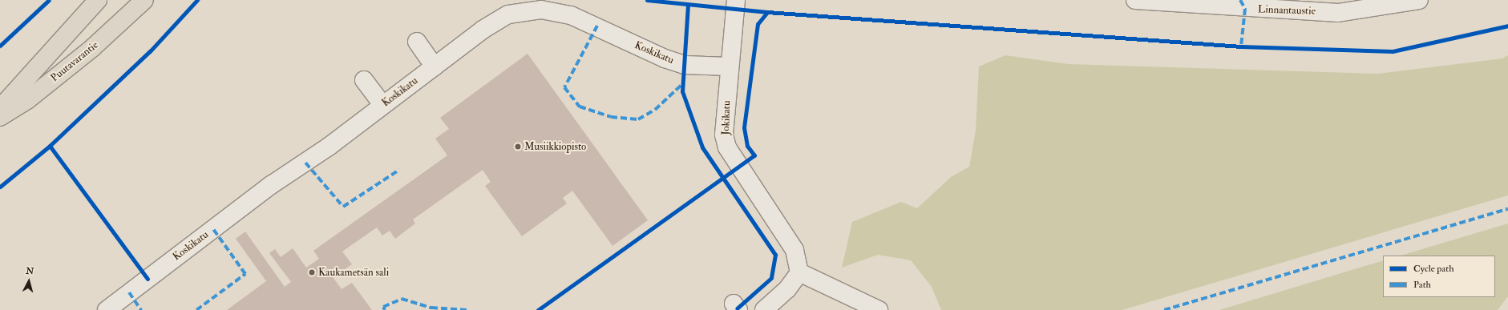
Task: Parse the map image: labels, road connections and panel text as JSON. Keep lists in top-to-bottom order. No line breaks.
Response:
{"streets":{"main road":["Puutavarantie"],"street":["Linnantaustie","Koskikatu","Jokikatu"]},"crossings":[["Koskikatu","Jokikatu"]],"places":["Musiikkiopisto","Kaukametsän sali"],"legend":["Cycle path","Path"],"north":"top"}
